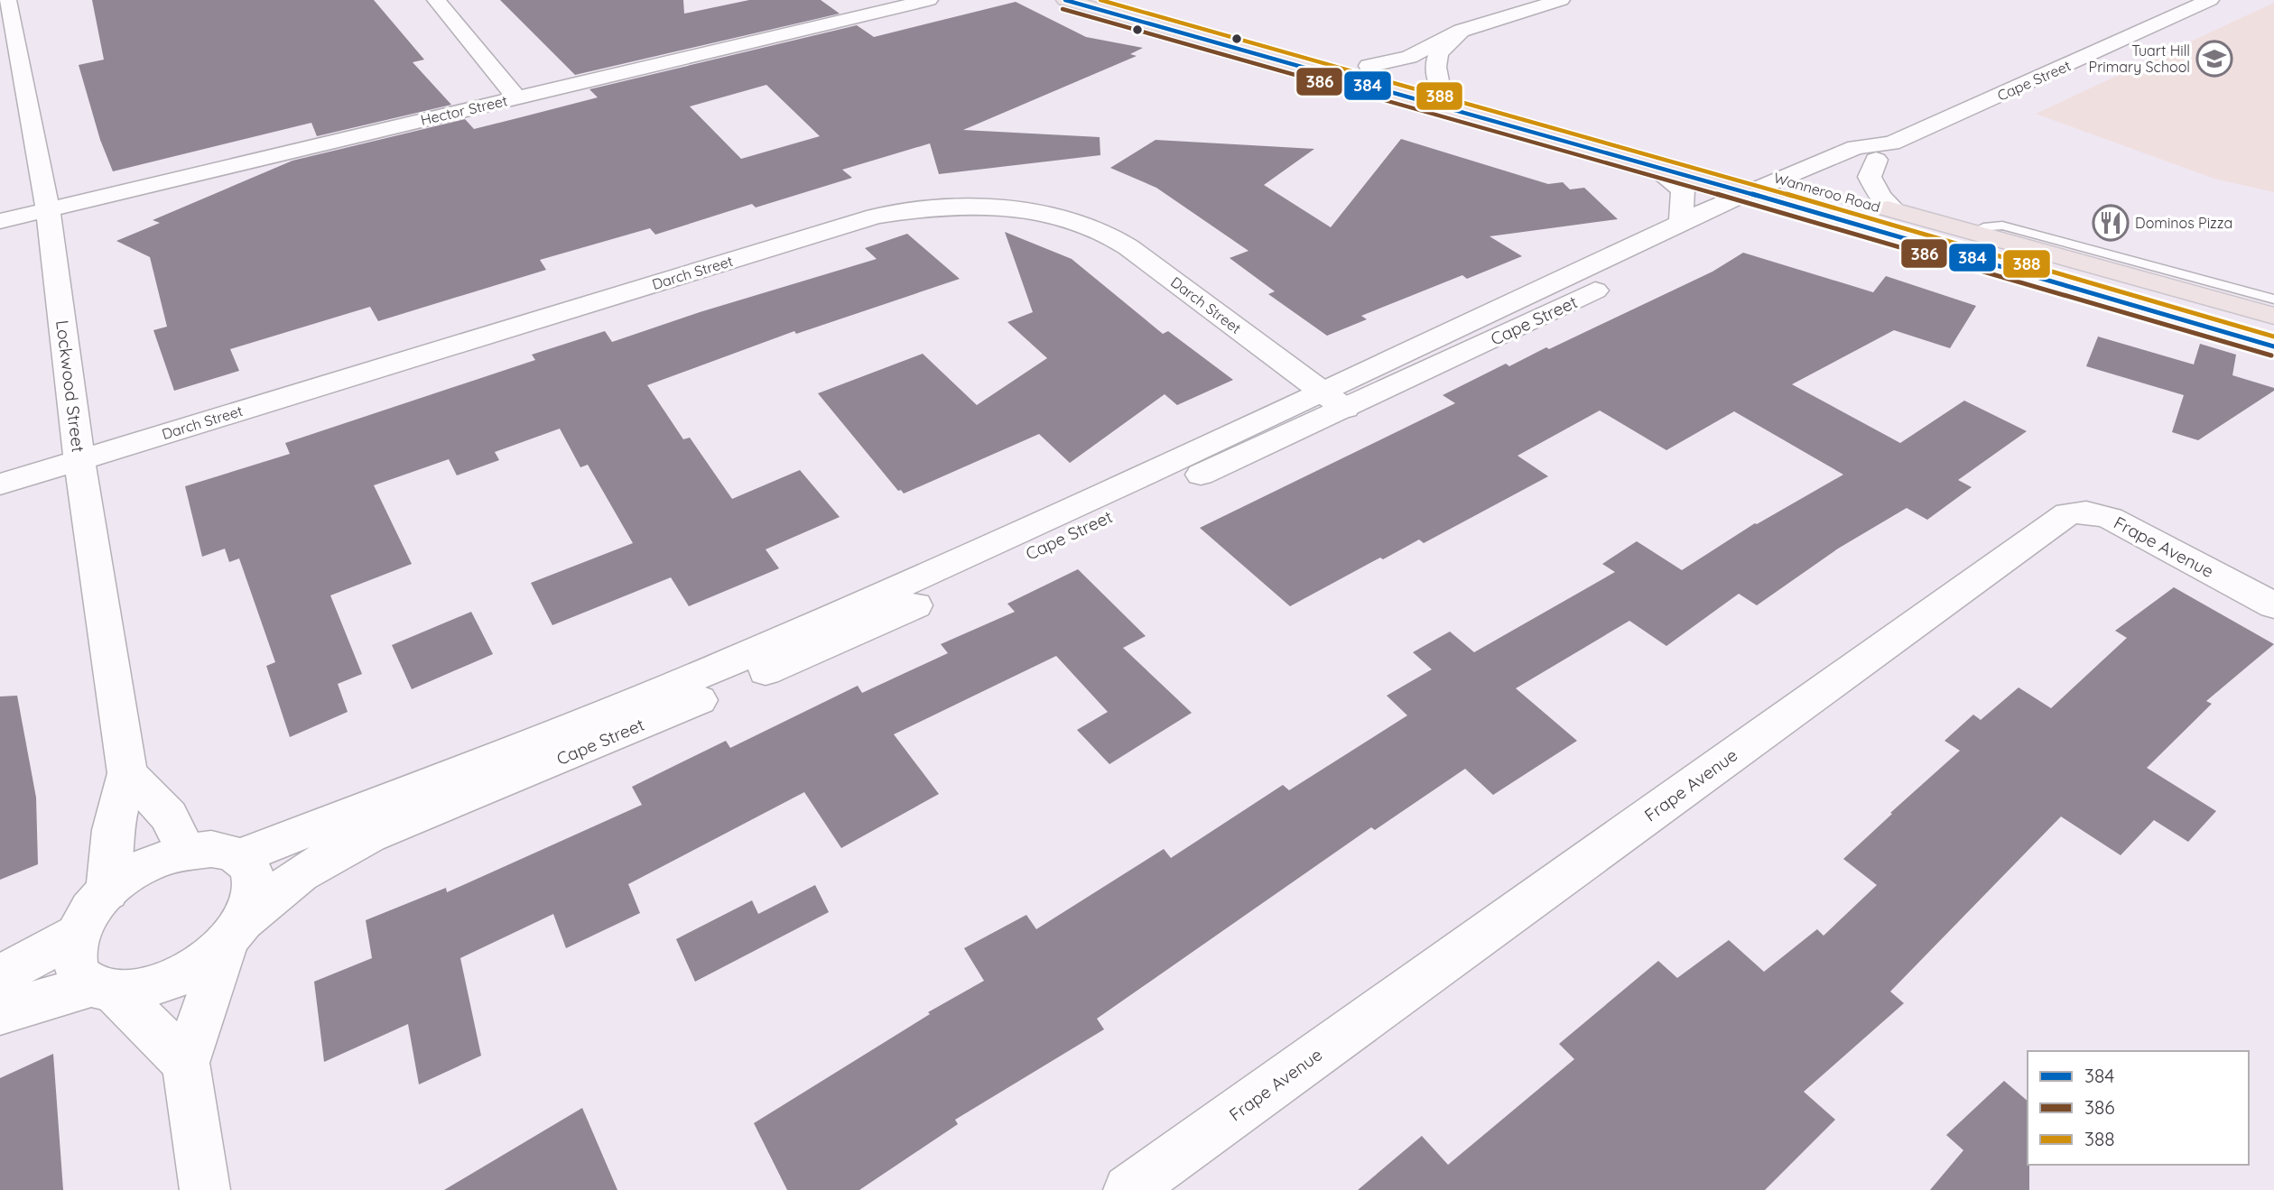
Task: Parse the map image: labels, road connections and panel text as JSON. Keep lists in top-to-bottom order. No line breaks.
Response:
{"streets":{"highway":["Wanneroo Road"],"street":["Cape Street","Hector Street","Darch Street","Lockwood Street","Frape Avenue"]},"crossings":[["Cape Street","Wanneroo Road"],["Cape Street","Darch Street"],["Cape Street","Lockwood Street"],["Hector Street","Lockwood Street"],["Darch Street","Lockwood Street"]],"places":{"school or university":["Tuart Hill Primary School"],"restaurant":["Dominos Pizza"]},"lines":["transit line 384","transit line 388","transit line 386"],"legend":["384","386","388"]}
